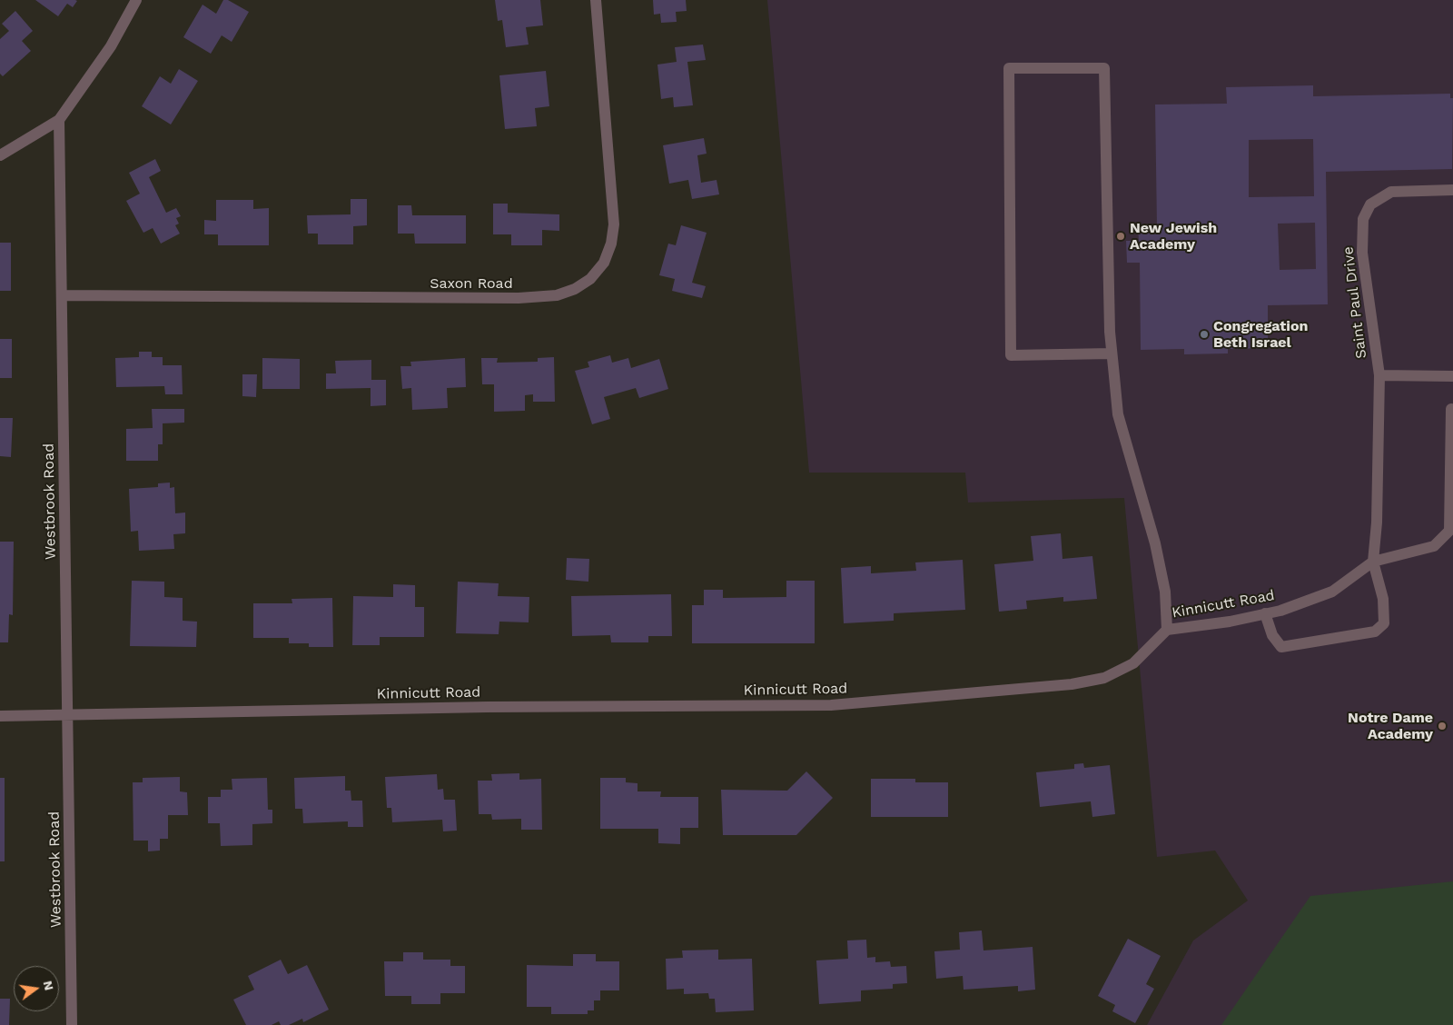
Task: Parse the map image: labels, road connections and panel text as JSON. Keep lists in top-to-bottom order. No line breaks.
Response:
{"streets":{"street":["Saxon Road","Saint Paul Drive","Westbrook Road","Kinnicutt Road"]},"crossings":[["Saxon Road","Westbrook Road"],["Westbrook Road","Kinnicutt Road"]],"places":["New Jewish Academy","Congregation Beth Israel","Notre Dame Academy"],"north":"right"}
